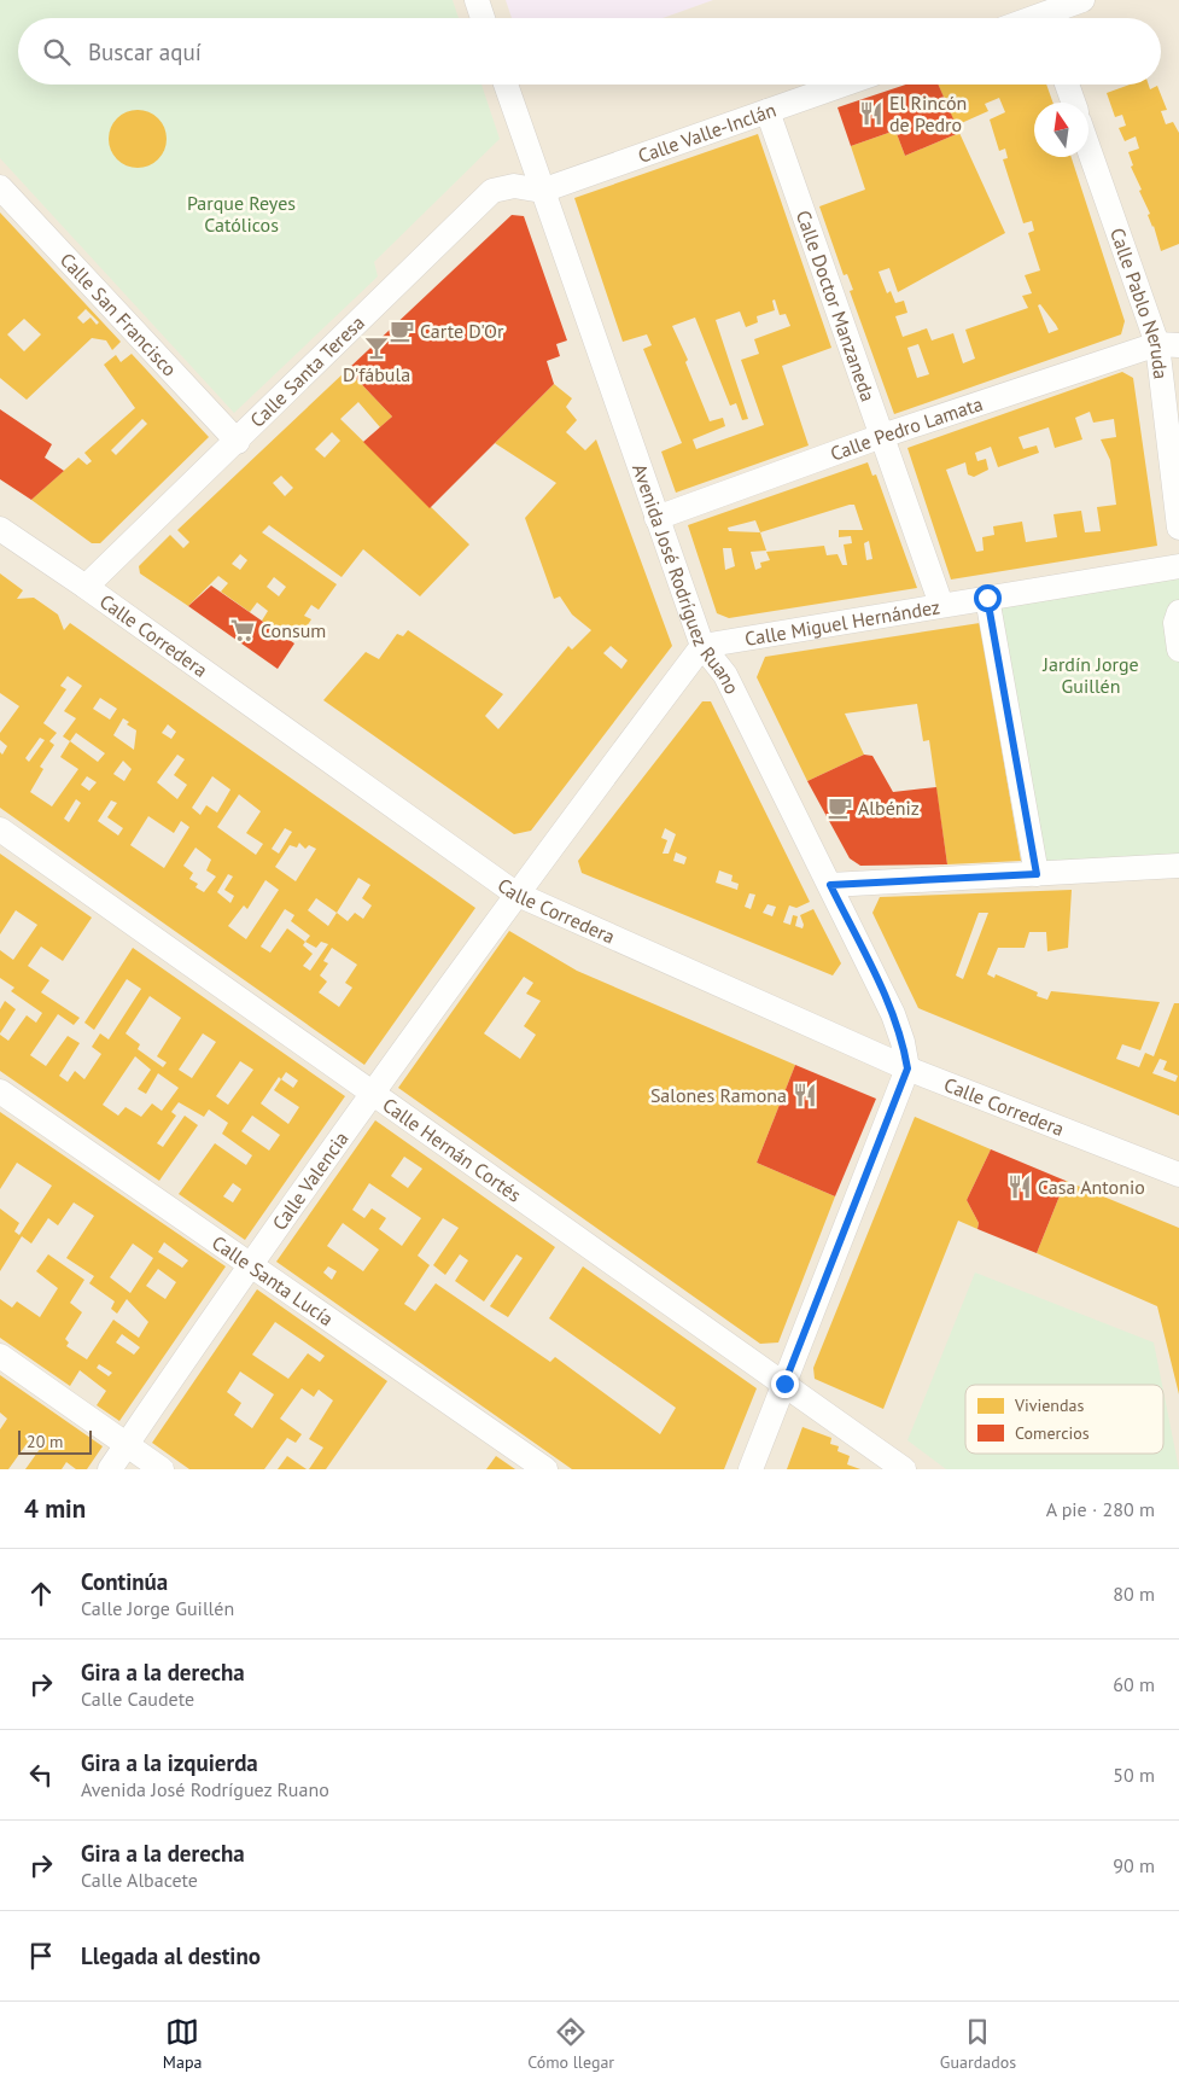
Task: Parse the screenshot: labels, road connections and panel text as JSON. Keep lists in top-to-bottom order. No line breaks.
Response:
{"streets":{"street":["Calle Valle-Inclán","Calle Pablo Neruda","Calle Doctor Manzaneda","Calle San Francisco","Calle Santa Teresa","Calle Pedro Lamata","Avenida José Rodríguez Ruano","Calle Miguel Hernández","Calle Corredera","Calle Hernán Cortés","Calle Valencia","Calle Santa Lucía"]},"crossings":[["Calle Valle-Inclán","Calle Doctor Manzaneda"],["Calle Valle-Inclán","Calle Santa Teresa"],["Calle Valle-Inclán","Avenida José Rodríguez Ruano"],["Calle Pablo Neruda","Calle Pedro Lamata"],["Calle Doctor Manzaneda","Calle Pedro Lamata"],["Calle Doctor Manzaneda","Calle Miguel Hernández"],["Calle San Francisco","Calle Santa Teresa"],["Calle Santa Teresa","Avenida José Rodríguez Ruano"],["Calle Santa Teresa","Calle Corredera"],["Calle Pedro Lamata","Avenida José Rodríguez Ruano"],["Avenida José Rodríguez Ruano","Calle Miguel Hernández"],["Avenida José Rodríguez Ruano","Calle Corredera"],["Calle Corredera","Calle Valencia"],["Calle Hernán Cortés","Calle Valencia"],["Calle Valencia","Calle Santa Lucía"]],"parks":["Parque Reyes Católicos","Jardín Jorge Guillén"],"places":{"restaurant":["El Rincón de Pedro","Salones Ramona","Casa Antonio"],"cafe":["Carte D'Or","Albéniz"],"bar":["D'fábula"],"supermarket":["Consum"]},"legend":["Viviendas","Comercios"],"scale_bar":"20 m","north":"top","page":{"search":"Buscar aquí","scale":"20 m","heading":["4 min","A pie · 280 m"],"list":[["Continúa","Calle Jorge Guillén","80 m"],["Gira a la derecha","Calle Caudete","60 m"],["Gira a la izquierda","Avenida José Rodríguez Ruano","50 m"],["Gira a la derecha","Calle Albacete","90 m"],"Llegada al destino"],"nav":["Mapa","Cómo llegar","Guardados"]}}
